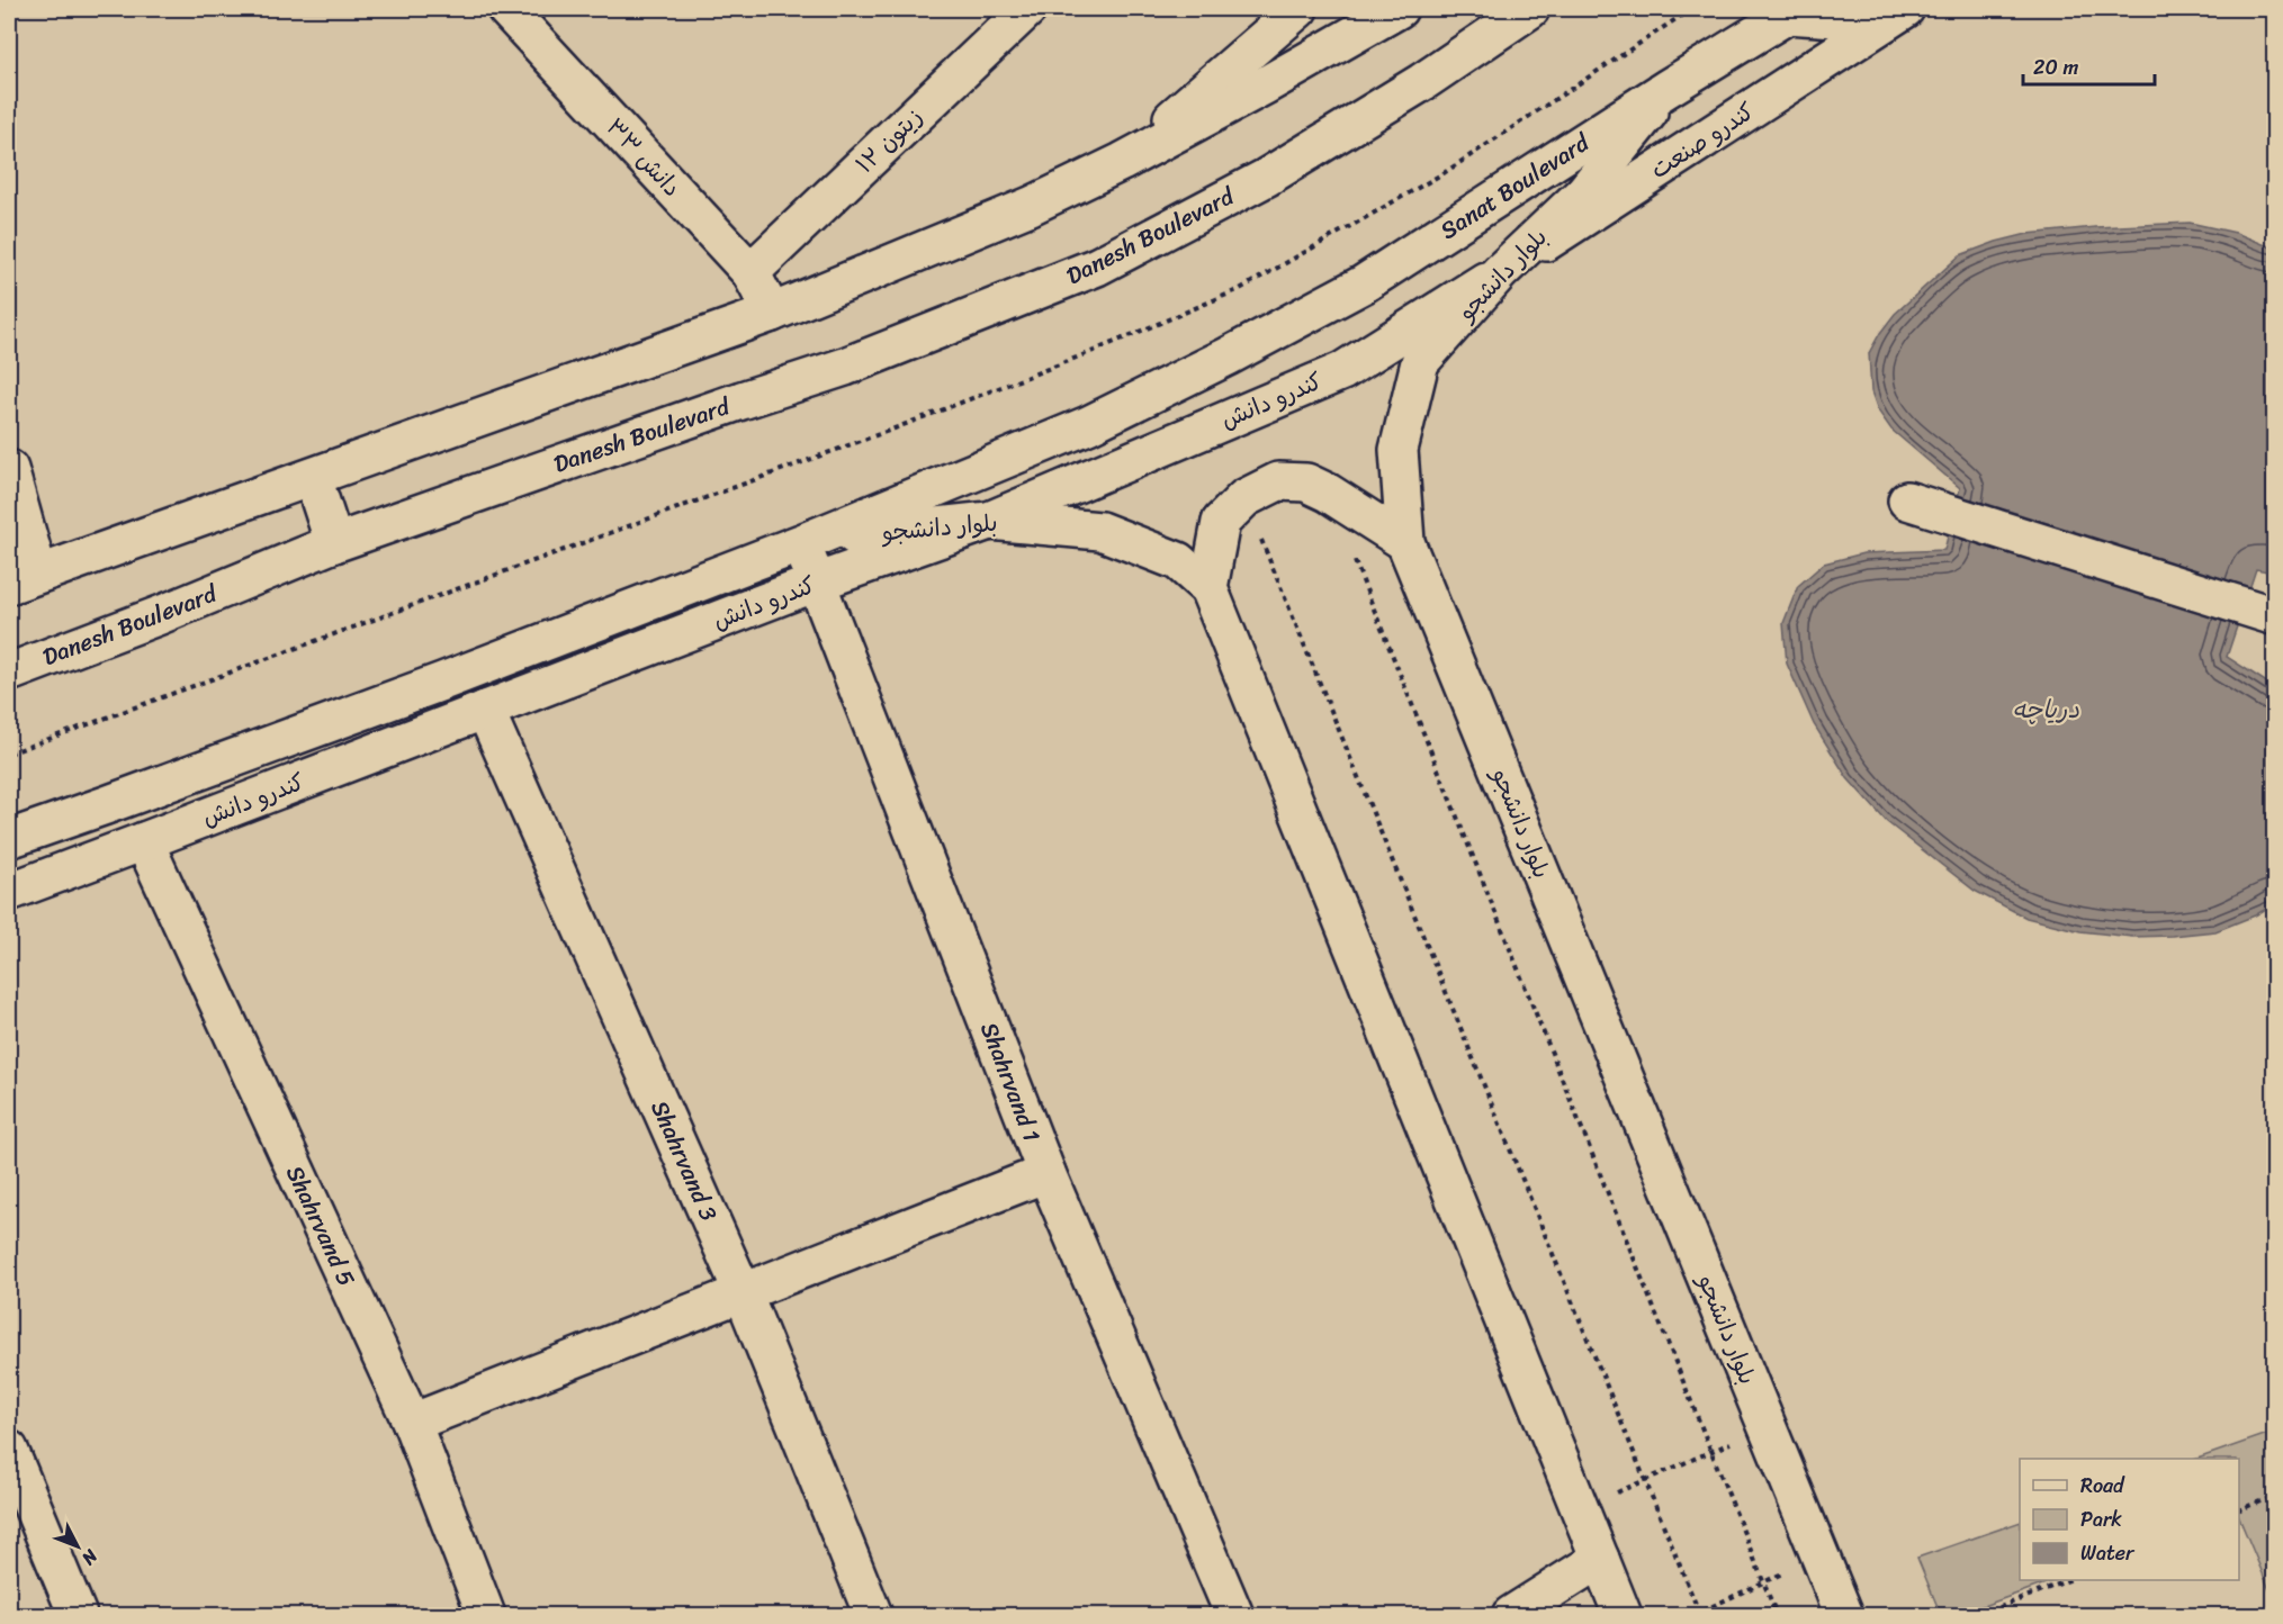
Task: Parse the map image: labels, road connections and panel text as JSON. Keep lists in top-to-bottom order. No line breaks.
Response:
{"streets":{"street":["زیتون ۱۲","کندرو صنعت","دانش ۳۳","Sanat Boulevard","Danesh Boulevard","بلوار دانشجو","کندرو دانش","Shahrvand 1","Shahrvand 3","Shahrvand 5"]},"crossings":[["زیتون ۱۲","دانش ۳۳"],["کندرو صنعت","بلوار دانشجو"],["کندرو صنعت","کندرو دانش"],["Sanat Boulevard","بلوار دانشجو"],["Sanat Boulevard","Shahrvand 1"],["بلوار دانشجو","کندرو دانش"],["بلوار دانشجو","Shahrvand 1"],["کندرو دانش","Shahrvand 1"],["کندرو دانش","Shahrvand 3"],["کندرو دانش","Shahrvand 5"]],"water":["دریاچه"],"legend":["Road","Park","Water"],"scale_bar":"20 m","north":"bottom right"}
